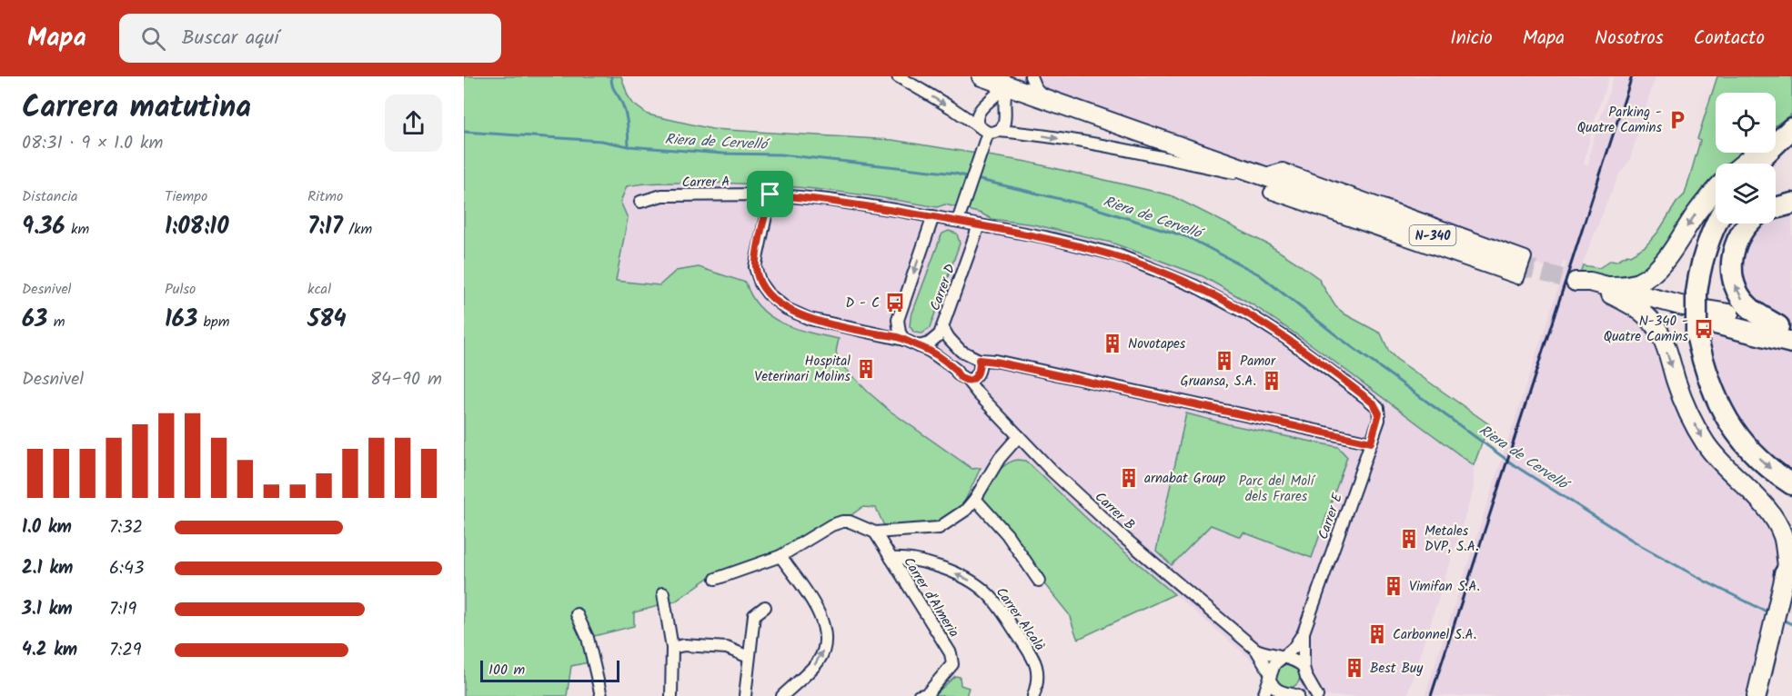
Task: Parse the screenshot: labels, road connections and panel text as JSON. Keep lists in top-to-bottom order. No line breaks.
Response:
{"streets":{"main road":["N-340"],"street":["Carrer A","Carrer D","Carrer B","Carrer E","Carrer d'Almeria","Carrer Alcalà"]},"crossings":[["Carrer A","Carrer D"],["Carrer A","Carrer B"],["Carrer A","Carrer E"],["Carrer D","Carrer B"],["Carrer B","Carrer E"],["Carrer d'Almeria","Carrer Alcalà"]],"water":["Riera de Cervelló"],"parks":["Parc del Molí dels Frares"],"places":{"parking":["Parking - Quatre Camins"],"bus stop":["D - C","N-340 - Quatre Camins"],"building":["Novotapes","Pamor","Hospital Veterinari Molins","Gruansa, S.A.","arnabat Group","Metales DVP, S.A.","Vimifan S.A.","Carbonnel S.A.","Best Buy"]},"scale_bar":"100 m","page":{"header":"Mapa","search":"Buscar aquí","nav":["Inicio","Mapa","Nosotros","Contacto"],"heading":["Carrera matutina","08:31 · 9 × 1.0 km"],"stats":[["Distancia","9.36 km"],["Tiempo","1:08:10"],["Ritmo","7:17 /km"],["Desnivel","63 m"],["Pulso","163 bpm"],["kcal","584"]],"chart":["Desnivel","84–90 m"],"list":[{"name":"1.0 km","note":"7:32"},{"name":"2.1 km","note":"6:43"},{"name":"3.1 km","note":"7:19"},{"name":"4.2 km","note":"7:29"}],"scale":"100 m"}}
